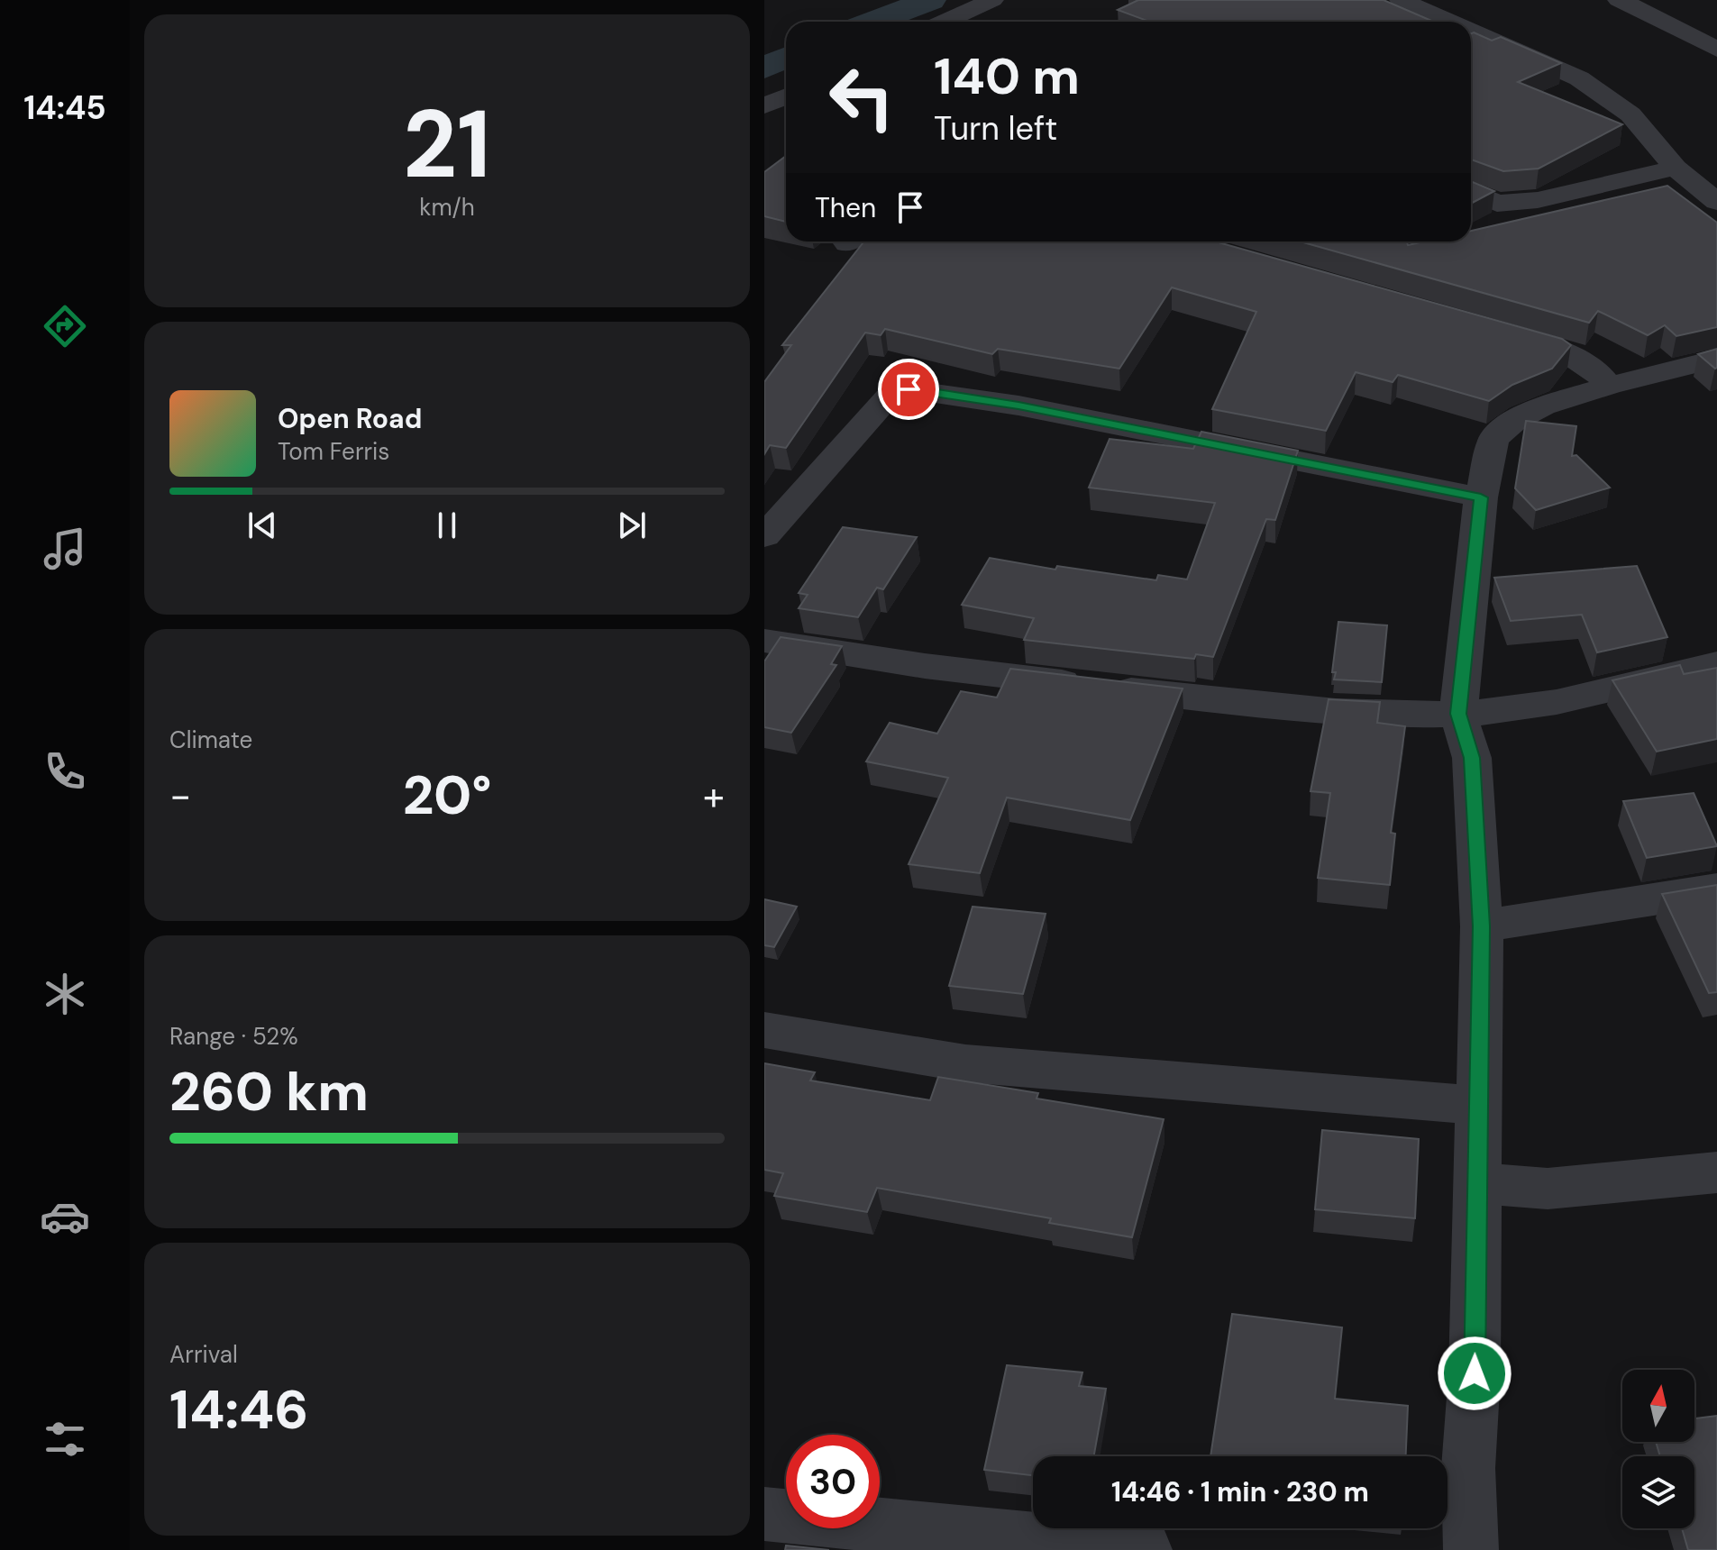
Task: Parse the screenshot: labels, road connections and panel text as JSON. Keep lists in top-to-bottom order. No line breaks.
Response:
{"north":"top","page":{"tabs":"14:45","tile":[["21","km/h"],"Climate",["Range · 52%","260 km"],["Arrival","14:46"]],"turn":["140 m","Turn left"],"then":"Then","song":["Open Road","Tom Ferris"],"heat":["−","20°","+"],"limit":"30","trip":"14:46 · 1 min · 230 m"}}
